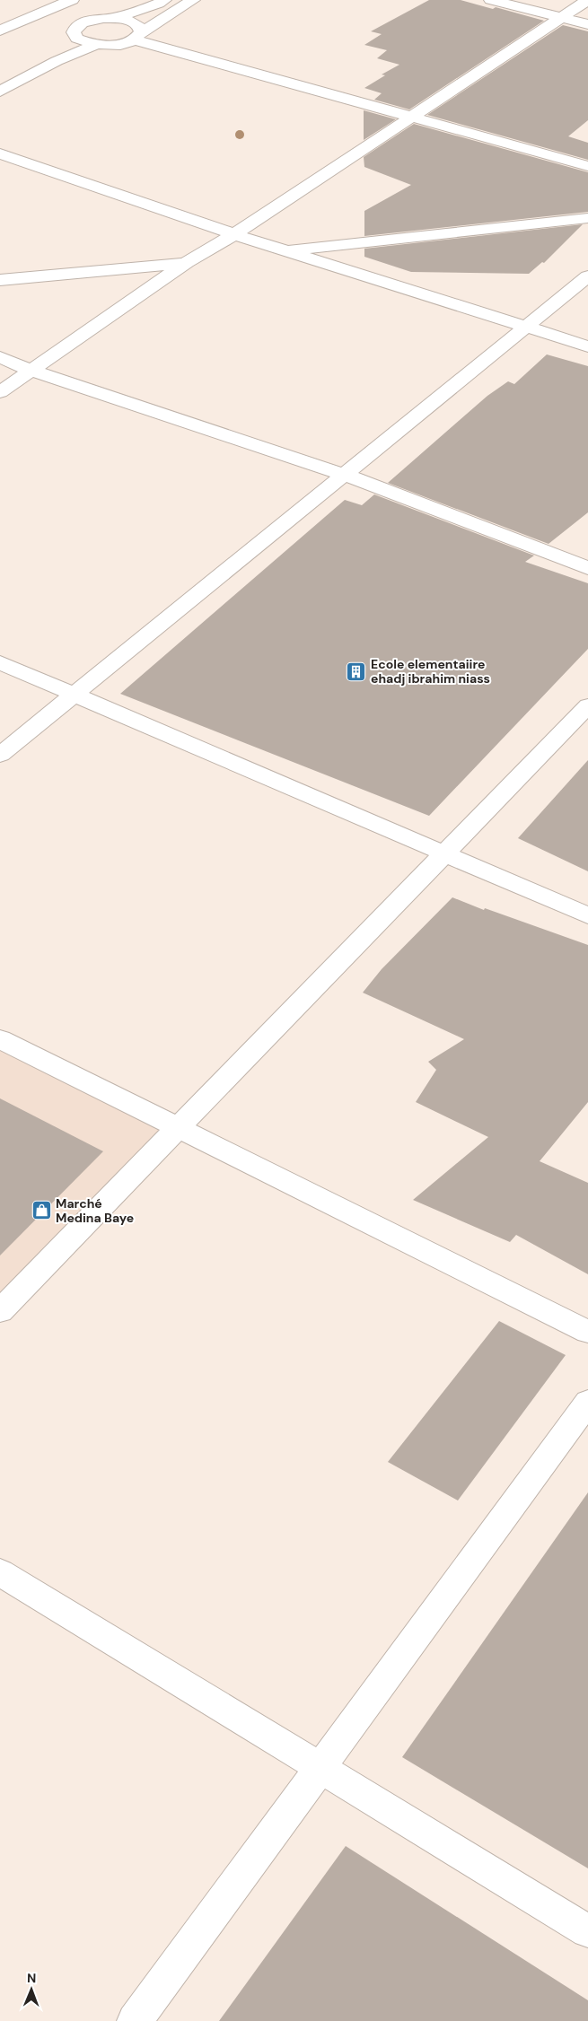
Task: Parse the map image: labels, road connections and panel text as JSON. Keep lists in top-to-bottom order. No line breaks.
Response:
{"places":{"building":["Ecole elementaiire ehadj ibrahim niass"],"shop":["Marché Medina Baye"]},"north":"top"}
